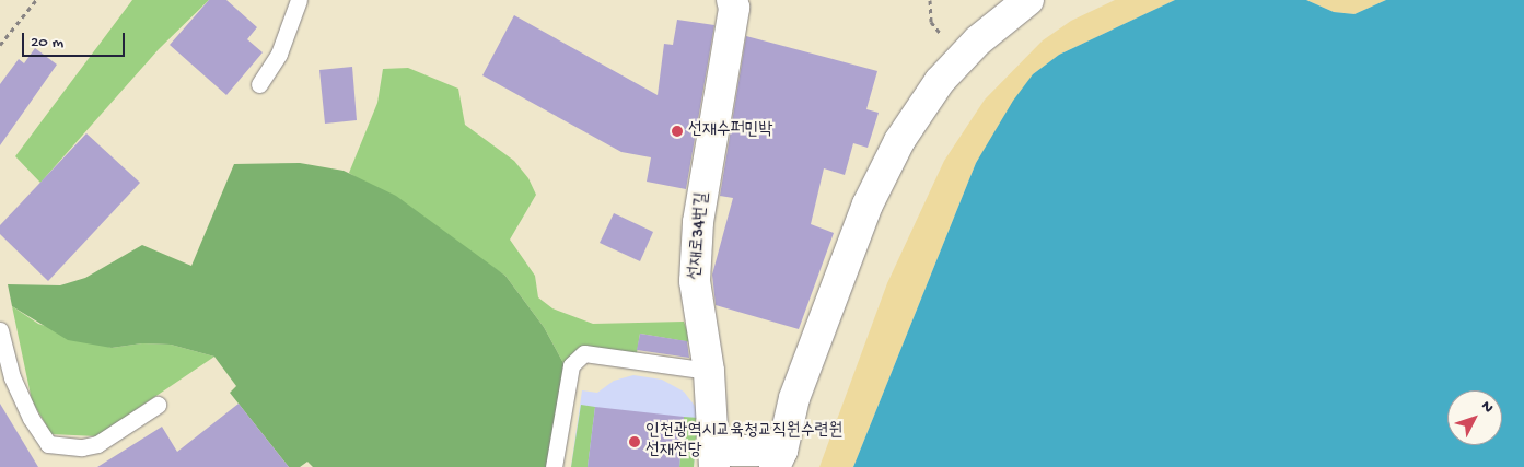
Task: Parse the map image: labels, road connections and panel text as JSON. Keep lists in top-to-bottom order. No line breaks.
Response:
{"streets":{"street":["선재로34번길"]},"places":["선재수퍼민박","인천광역시교육청교직원수련원 선재전당"],"scale_bar":"20 m","north":"top right"}
